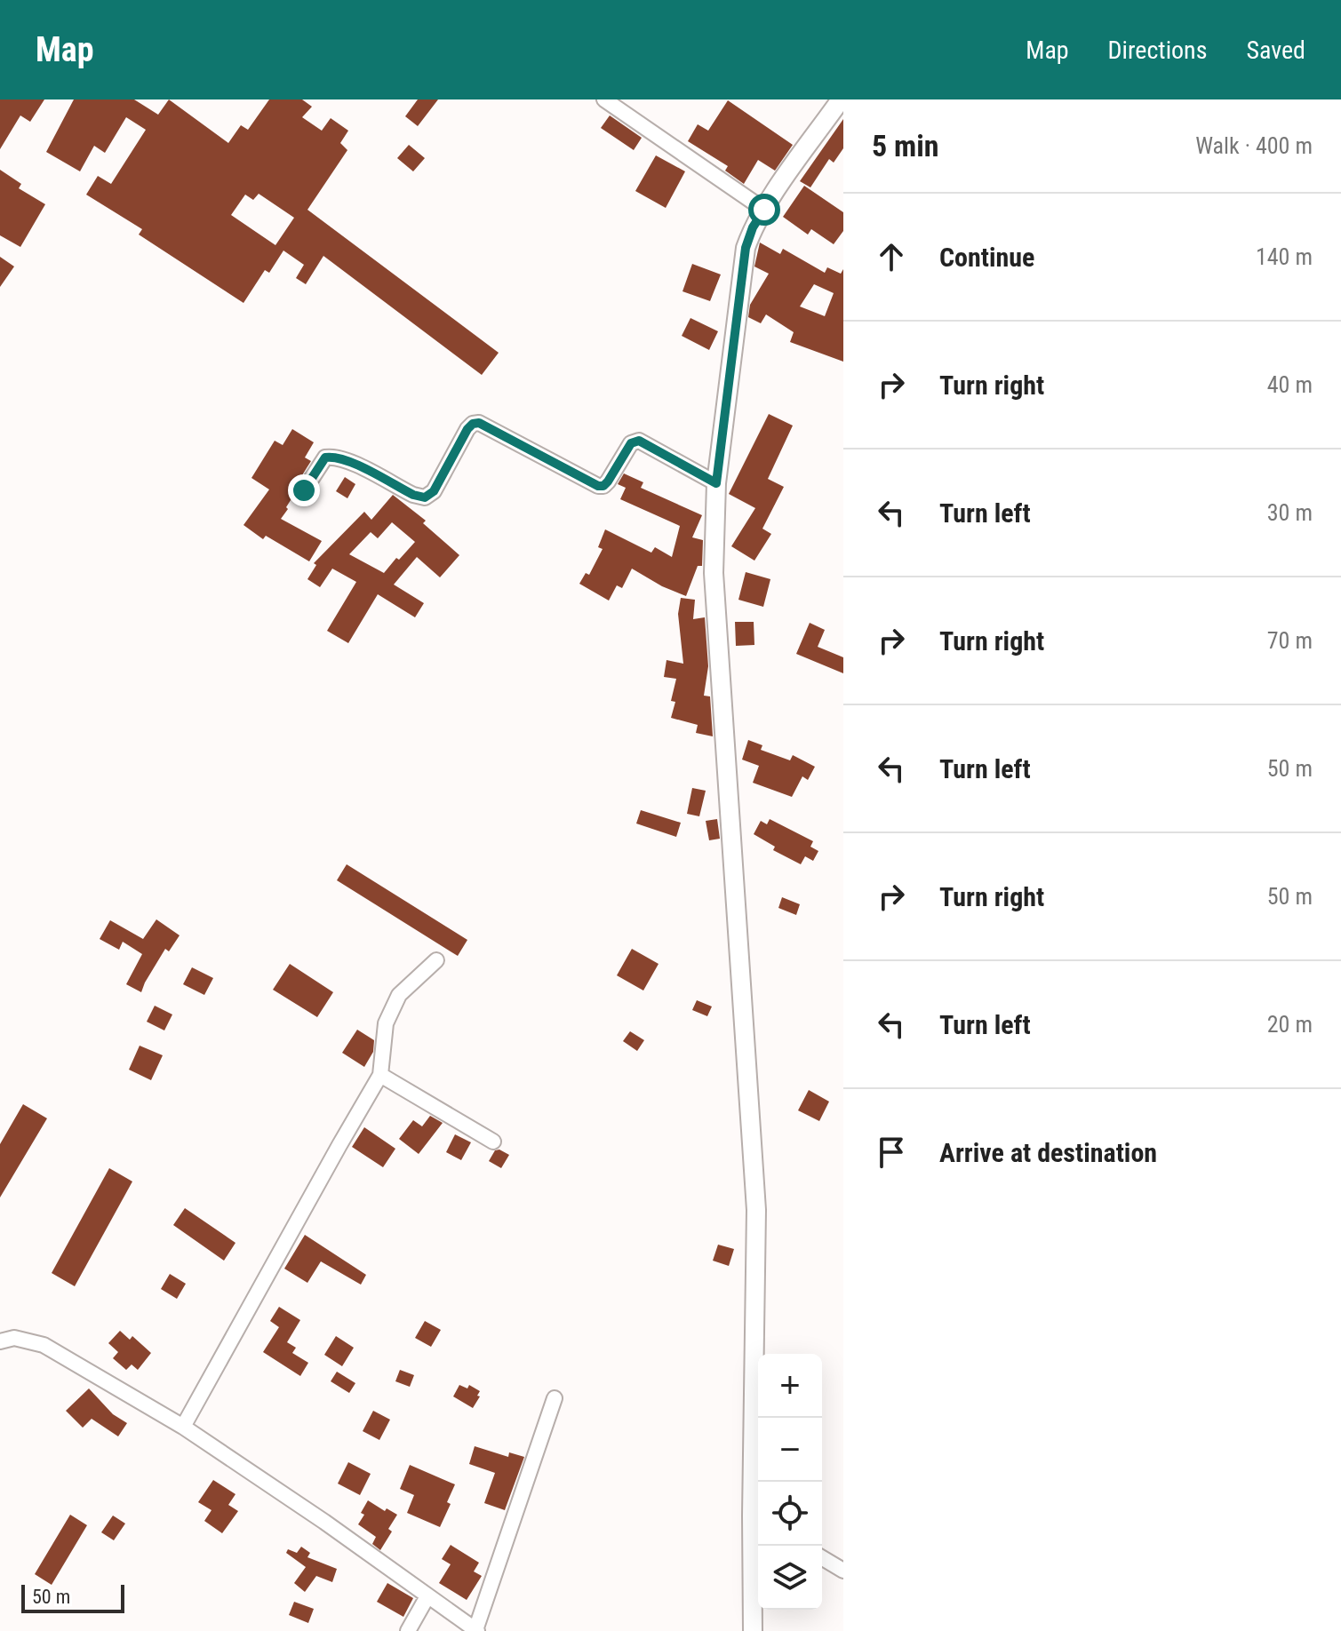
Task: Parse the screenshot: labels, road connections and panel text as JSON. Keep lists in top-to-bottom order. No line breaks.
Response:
{"scale_bar":"50 m","page":{"header":"Map","nav":["Map","Directions","Saved"],"heading":["5 min","Walk · 400 m"],"list":[["Continue","140 m"],["Turn right","40 m"],["Turn left","30 m"],["Turn right","70 m"],["Turn left","50 m"],["Turn right","50 m"],["Turn left","20 m"],"Arrive at destination"],"map_buttons":["+","−"],"scale":"50 m"}}
